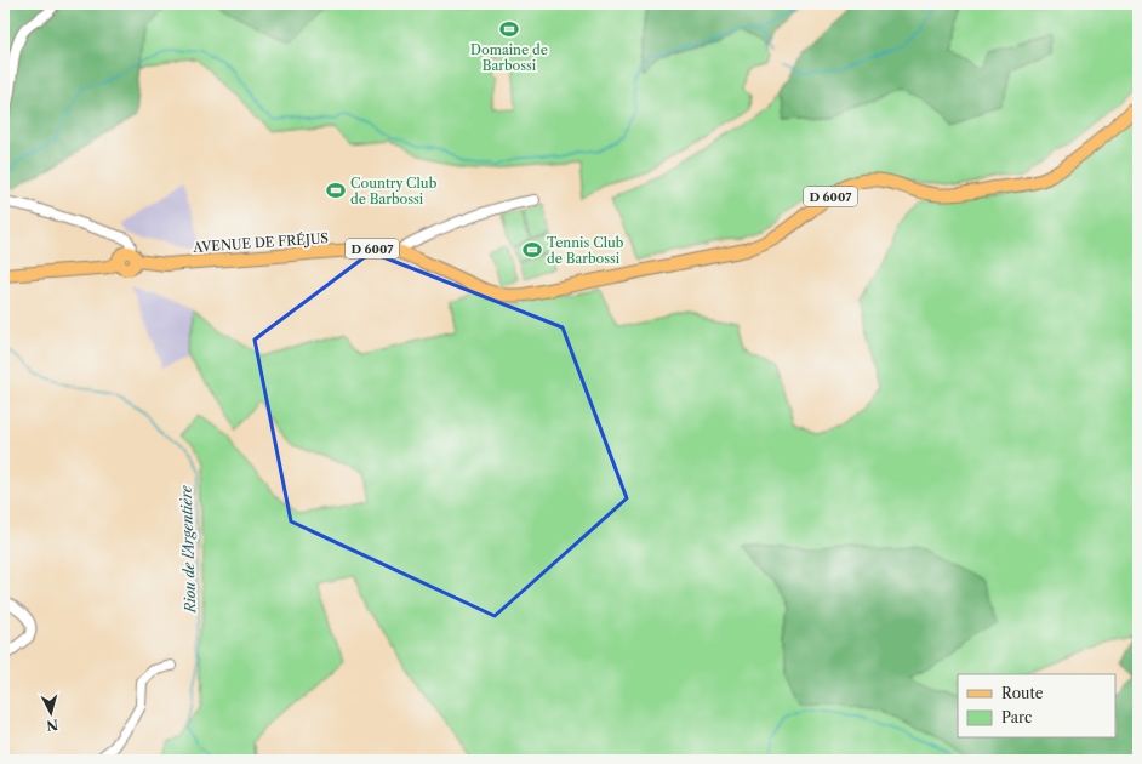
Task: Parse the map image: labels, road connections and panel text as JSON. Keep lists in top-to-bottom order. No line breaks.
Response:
{"streets":{"main road":["D 6007","AVENUE DE FRÉJUS"]},"water":["Riou de l'Argentière"],"places":{"sports":["Domaine de Barbossi","Country Club de Barbossi","Tennis Club de Barbossi"]},"legend":["Route","Parc"],"north":"bottom"}
